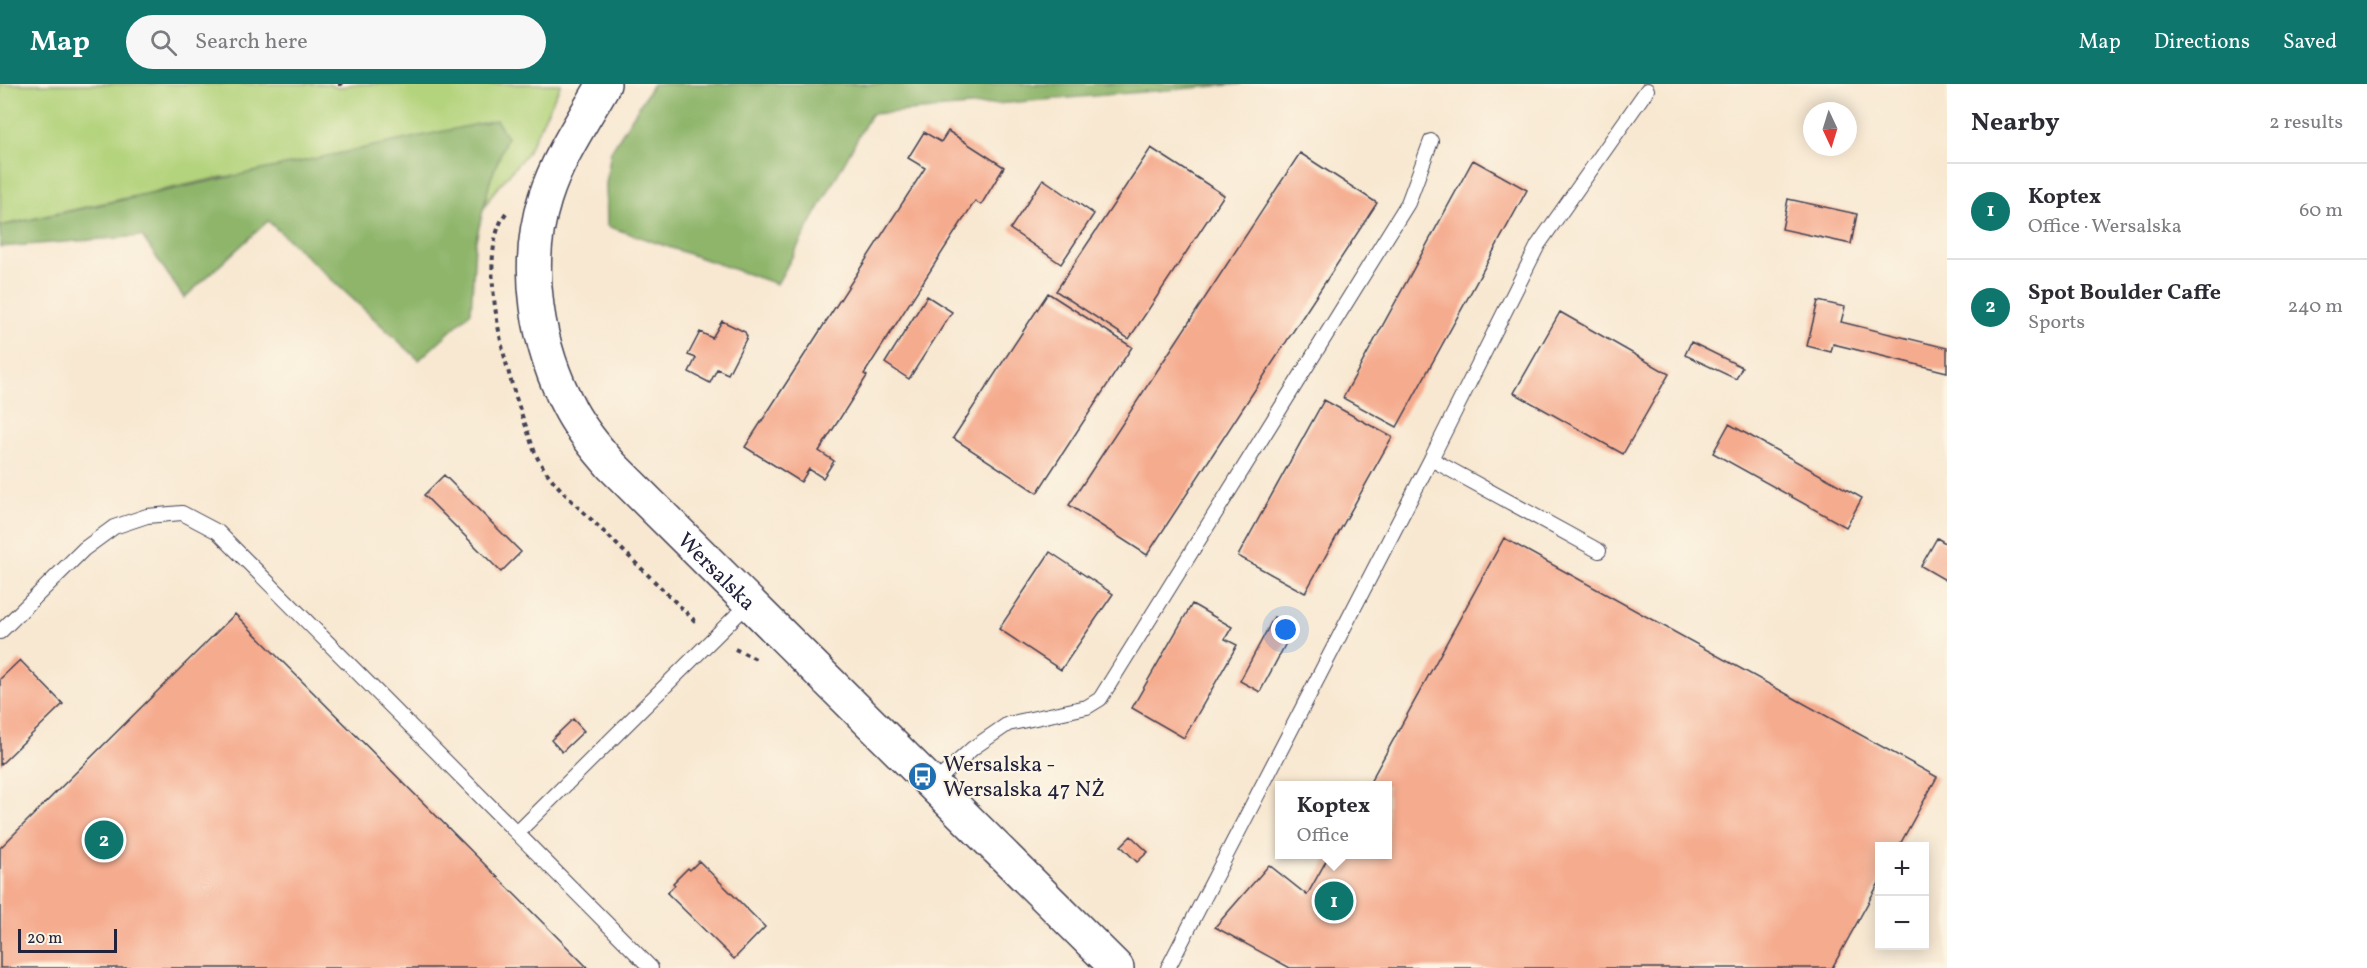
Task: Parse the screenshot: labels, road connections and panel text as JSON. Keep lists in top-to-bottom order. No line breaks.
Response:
{"streets":{"street":["Wersalska"]},"places":{"bus stop":["Wersalska - Wersalska 47 NŻ"]},"scale_bar":"20 m","north":"bottom","page":{"header":"Map","search":"Search here","nav":["Map","Directions","Saved"],"heading":["Nearby","2 results"],"list":[{"mark":"1","name":"Koptex","note":"Office · Wersalska","value":"60 m"},{"mark":"2","name":"Spot Boulder Caffe","note":"Sports","value":"240 m"}],"popup":["Koptex","Office"],"pins":["2","1"],"map_buttons":["+","−"],"scale":"20 m"}}
